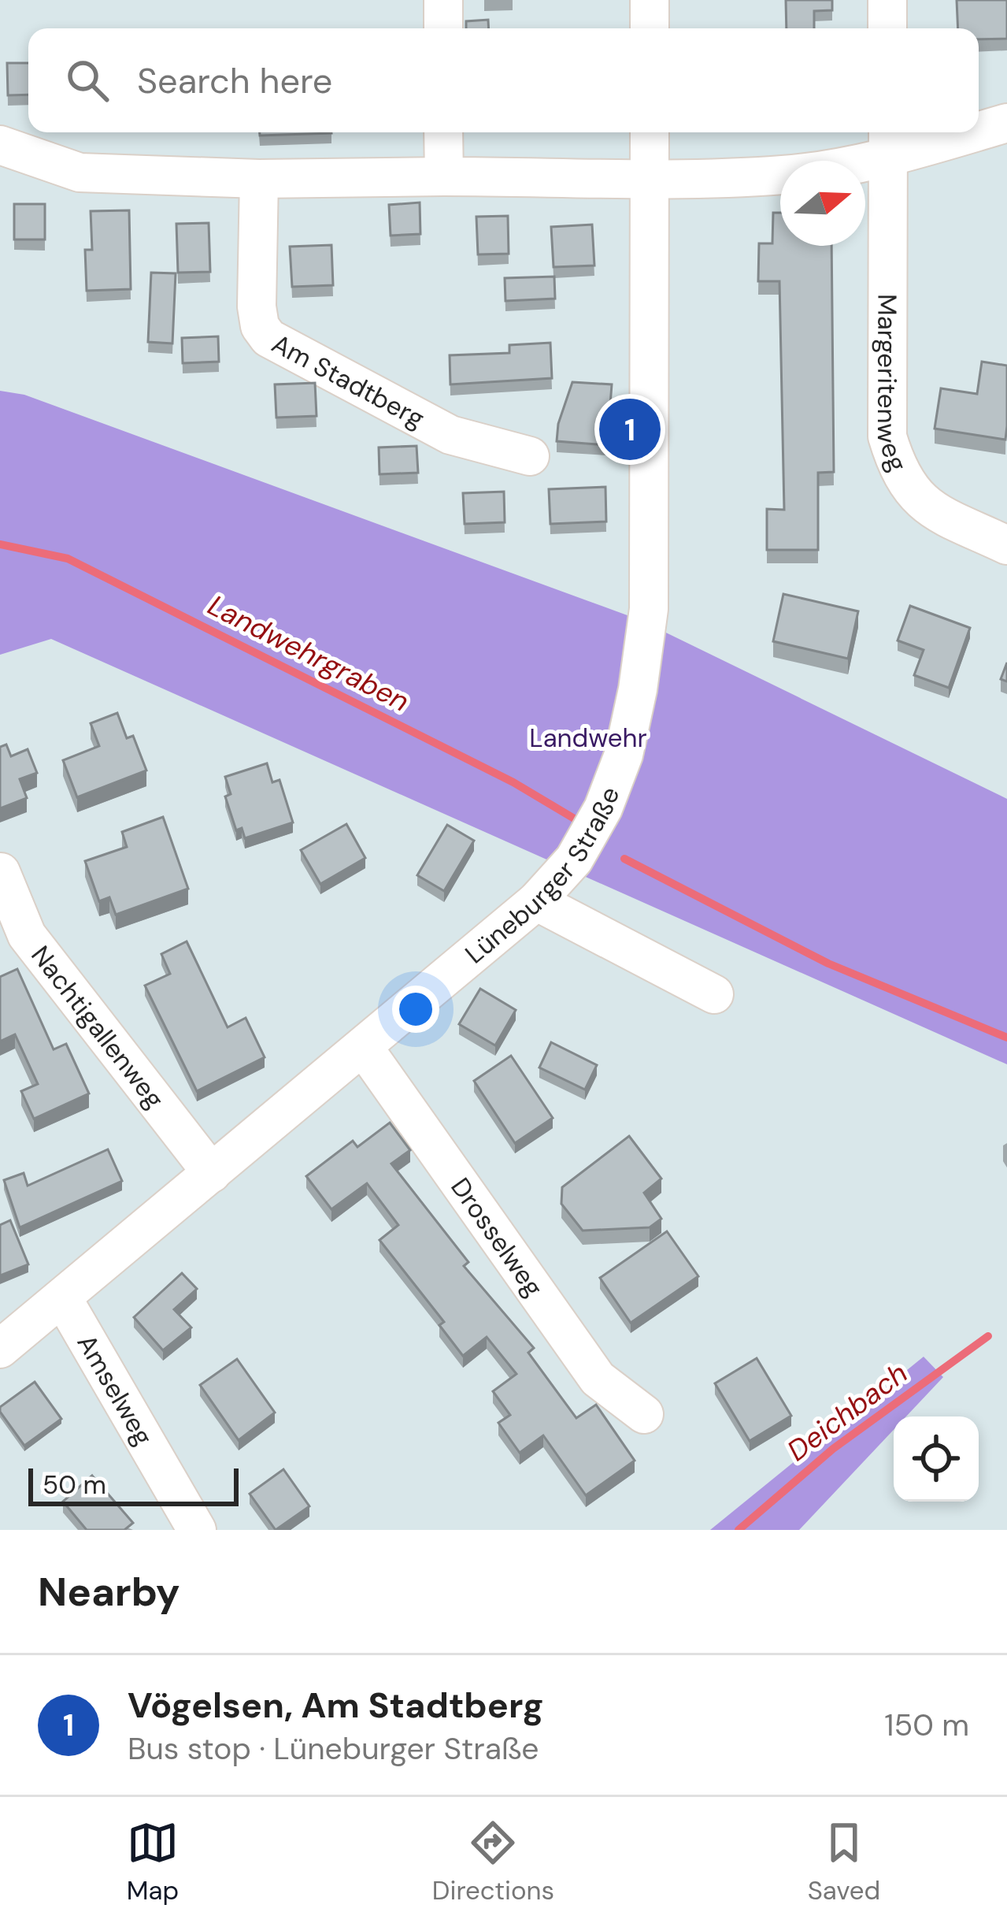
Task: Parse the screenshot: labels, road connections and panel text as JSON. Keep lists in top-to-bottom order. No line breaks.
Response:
{"streets":{"street":["Am Stadtberg","Margeritenweg","Lüneburger Straße","Nachtigallenweg","Drosselweg","Amselweg"]},"crossings":[["Lüneburger Straße","Nachtigallenweg"],["Lüneburger Straße","Drosselweg"],["Lüneburger Straße","Amselweg"]],"water":["Landwehrgraben","Deichbach"],"parks":["Landwehr"],"scale_bar":"50 m","north":"right","page":{"search":"Search here","pins":"1","scale":"50 m","heading":"Nearby","list":[{"mark":"1","name":"Vögelsen, Am Stadtberg","note":"Bus stop · Lüneburger Straße","value":"150 m"}],"nav":["Map","Directions","Saved"]}}
